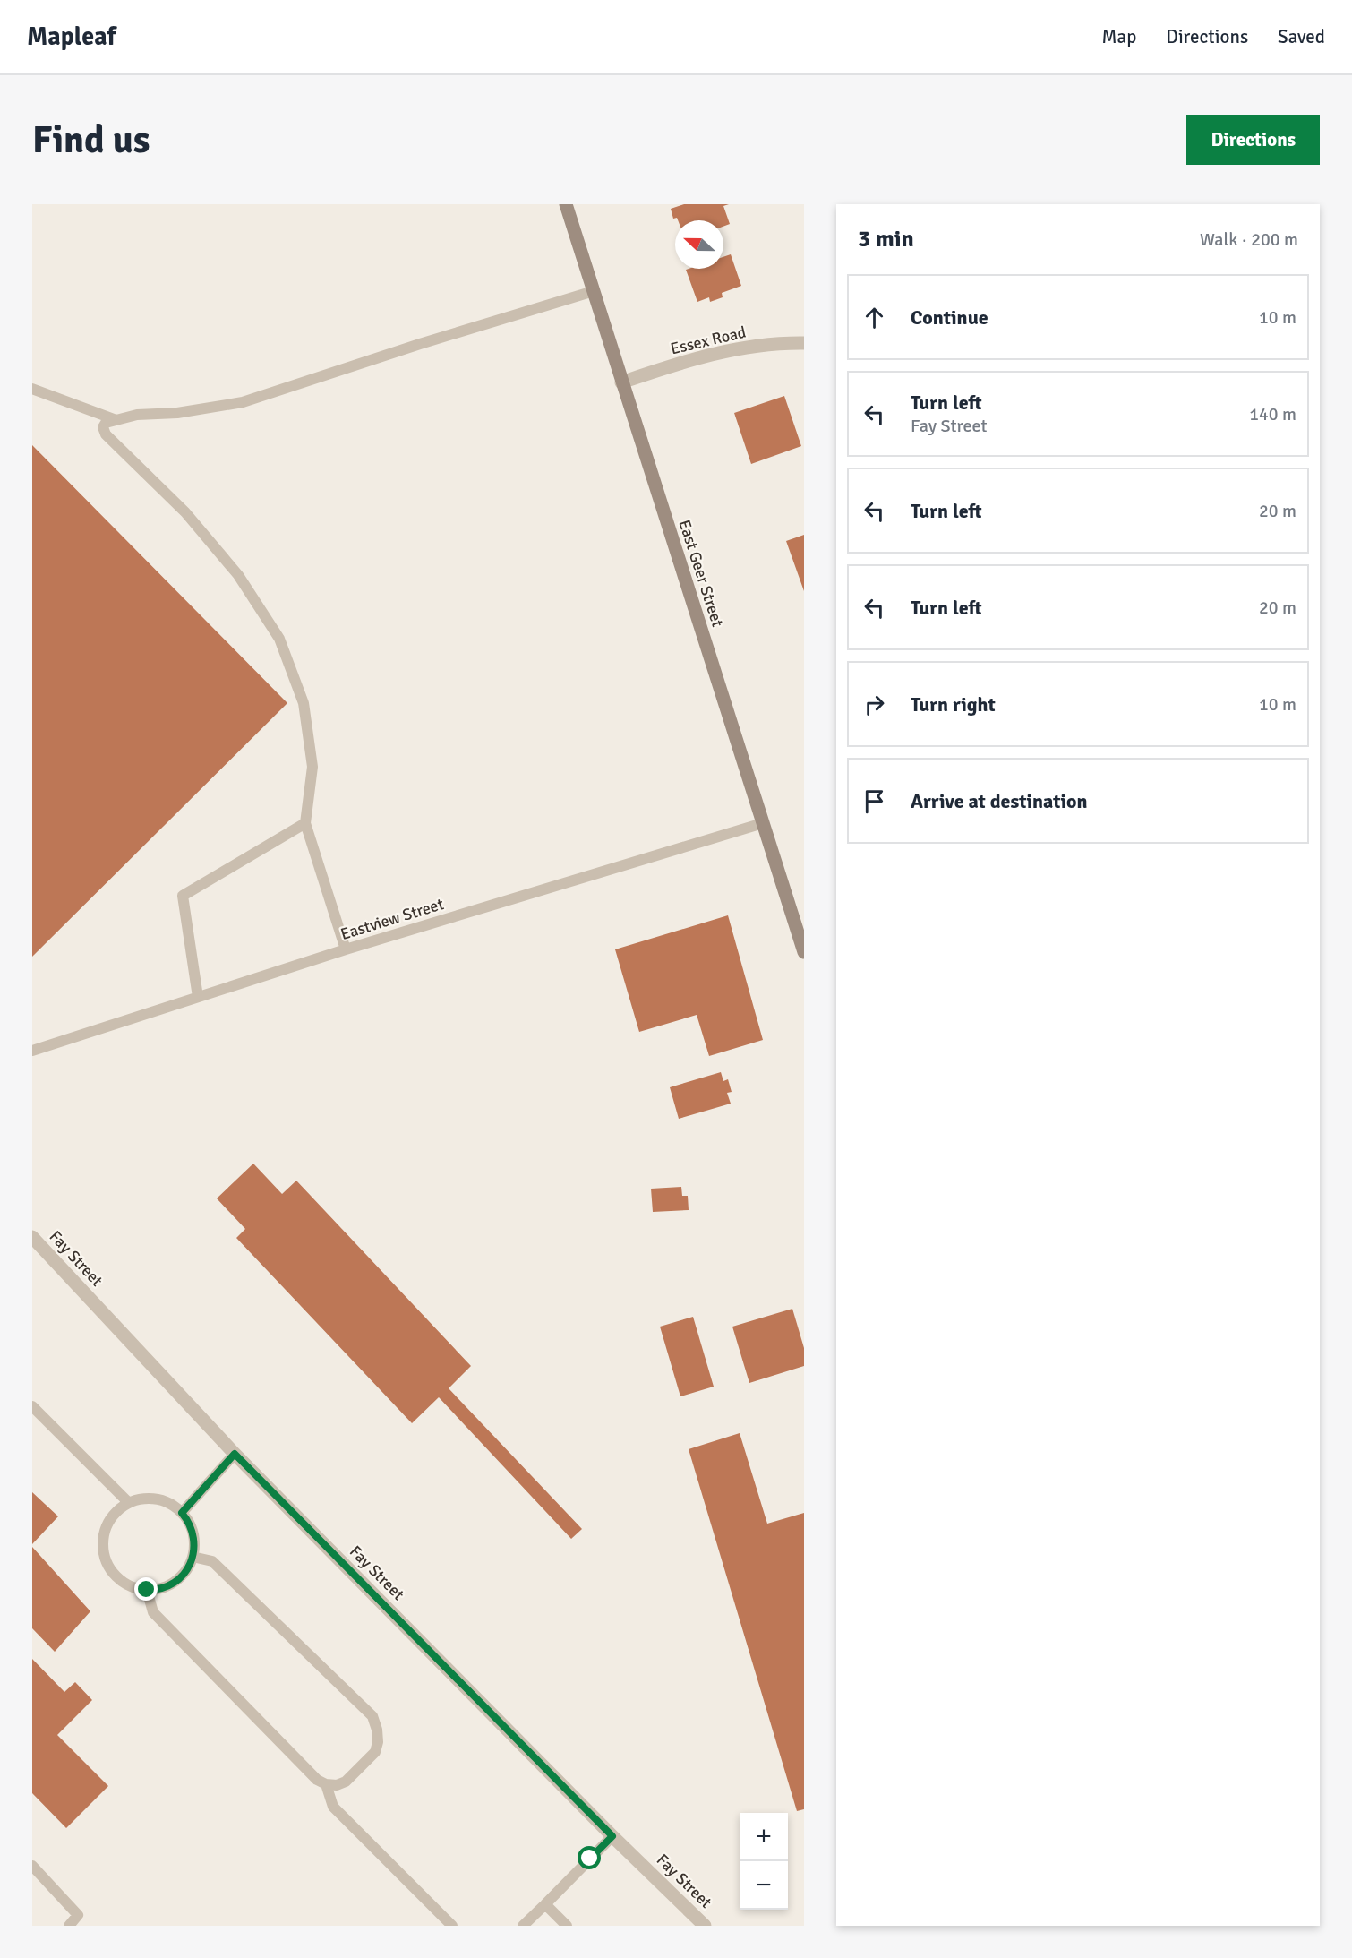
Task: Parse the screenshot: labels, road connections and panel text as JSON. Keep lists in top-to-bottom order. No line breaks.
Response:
{"streets":{"main road":["East Geer Street"],"street":["Essex Road","Fay Street"],"lane":["Eastview Street"]},"crossings":[["Essex Road","East Geer Street"],["East Geer Street","Eastview Street"]],"north":"left","page":{"header":"Mapleaf","nav":["Map","Directions","Saved"],"buttons":"Directions","title":"Find us","heading":["3 min","Walk · 200 m"],"list":[["Continue","10 m"],["Turn left","Fay Street","140 m"],["Turn left","20 m"],["Turn left","20 m"],["Turn right","10 m"],"Arrive at destination"],"map_buttons":["+","−"]}}
